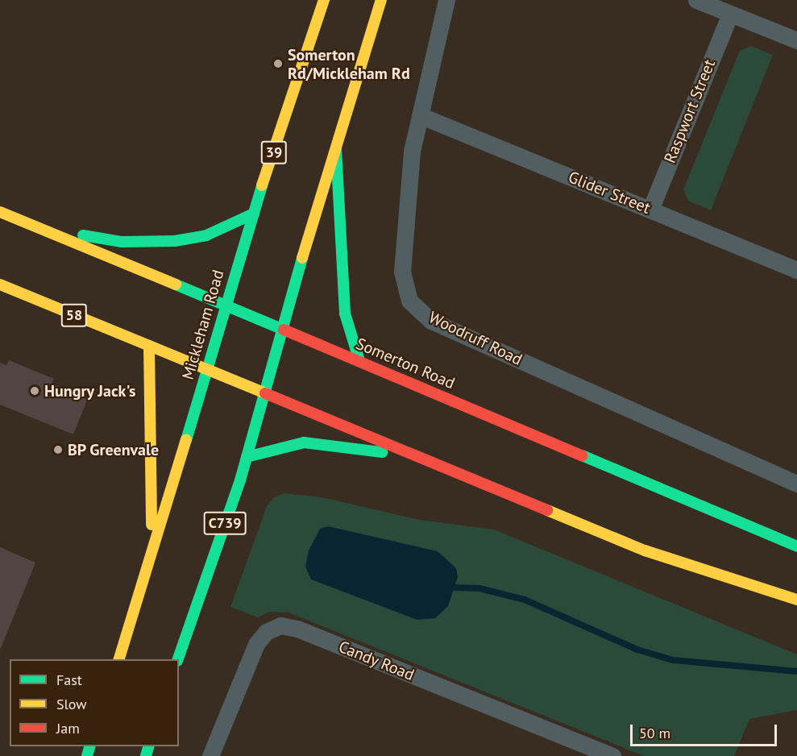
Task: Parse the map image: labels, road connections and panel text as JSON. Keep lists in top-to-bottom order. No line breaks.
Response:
{"streets":{"main road":["39","58","Mickleham Road","Somerton Road","C739"],"street":["Raspwort Street","Glider Street","Woodruff Road","Candy Road"]},"crossings":[["Raspwort Street","Glider Street"],["Glider Street","Woodruff Road"],["58","Mickleham Road"],["58","C739"],["Mickleham Road","Somerton Road"]],"places":["Somerton Rd/Mickleham Rd","Hungry Jack's","BP Greenvale"],"legend":["Fast","Slow","Jam"],"scale_bar":"50 m"}
